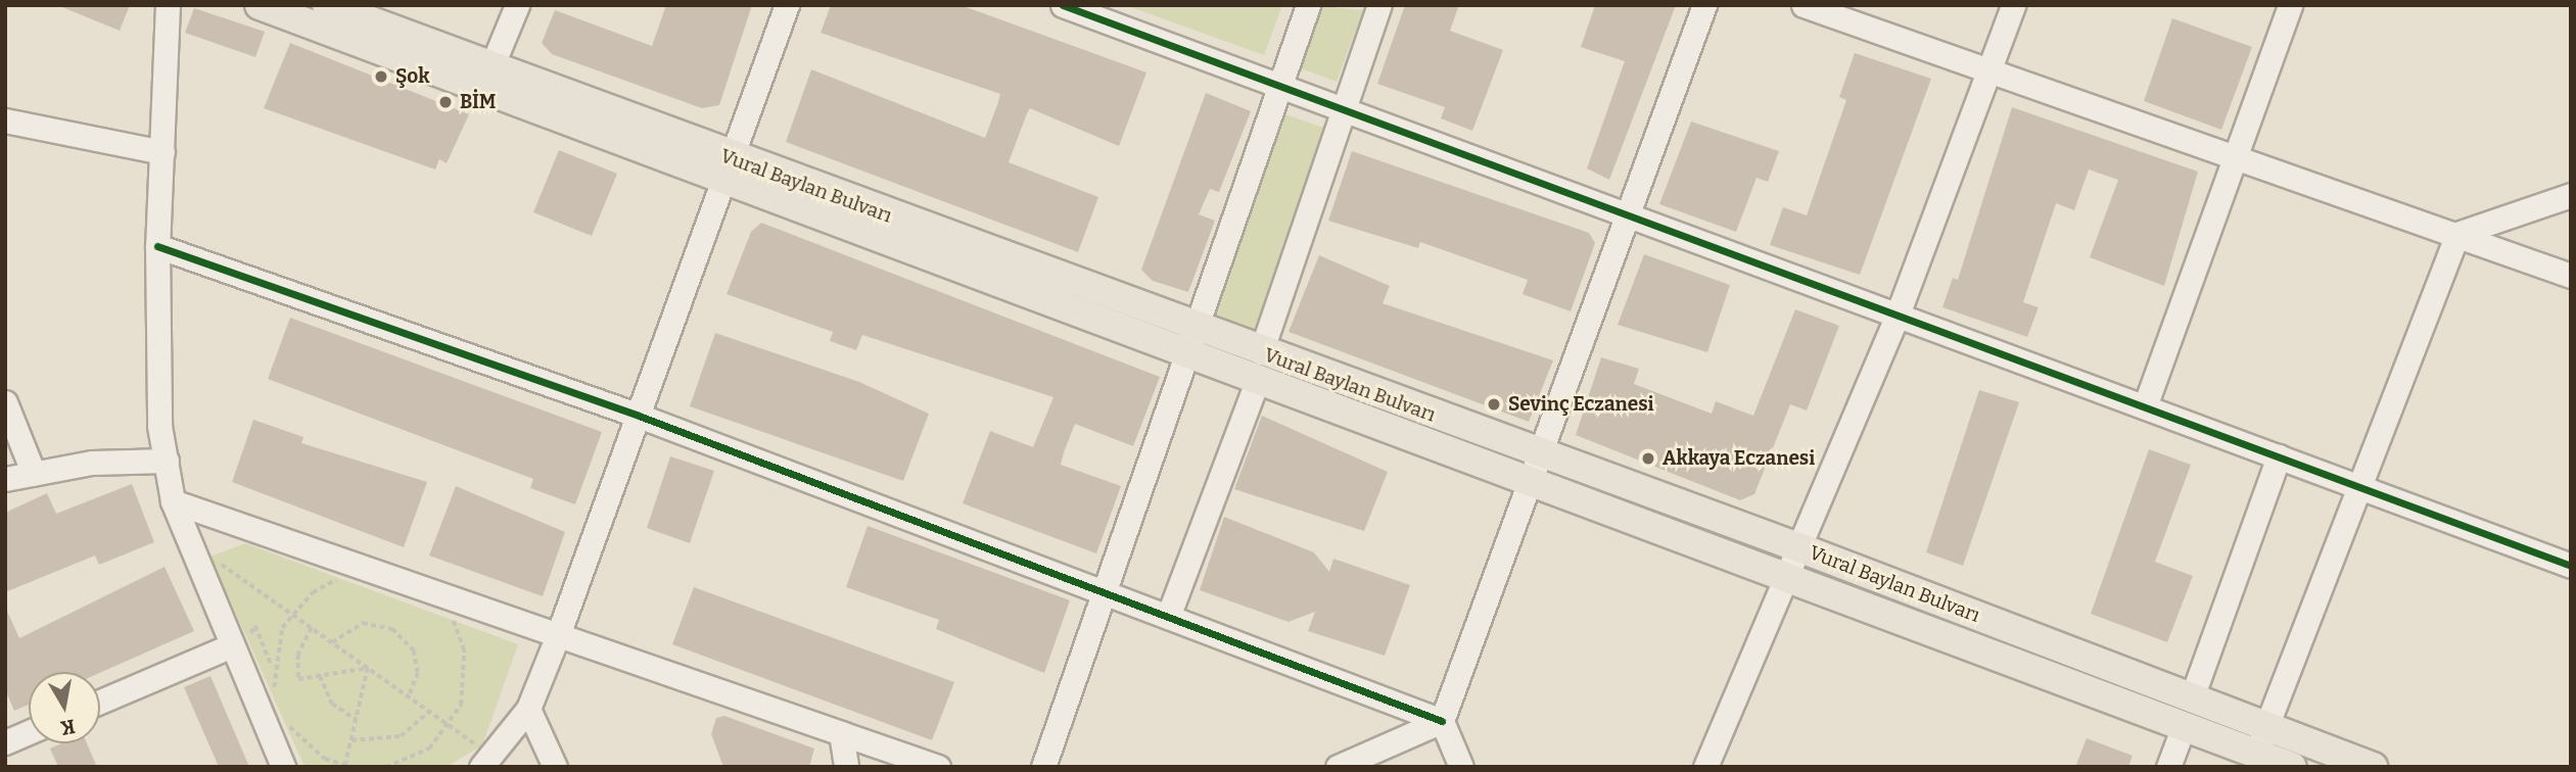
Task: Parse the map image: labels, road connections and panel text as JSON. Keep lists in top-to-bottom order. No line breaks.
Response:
{"streets":{"main road":["Vural Baylan Bulvarı"]},"places":["Şok","BİM","Sevinç Eczanesi","Akkaya Eczanesi"],"north":"bottom"}
